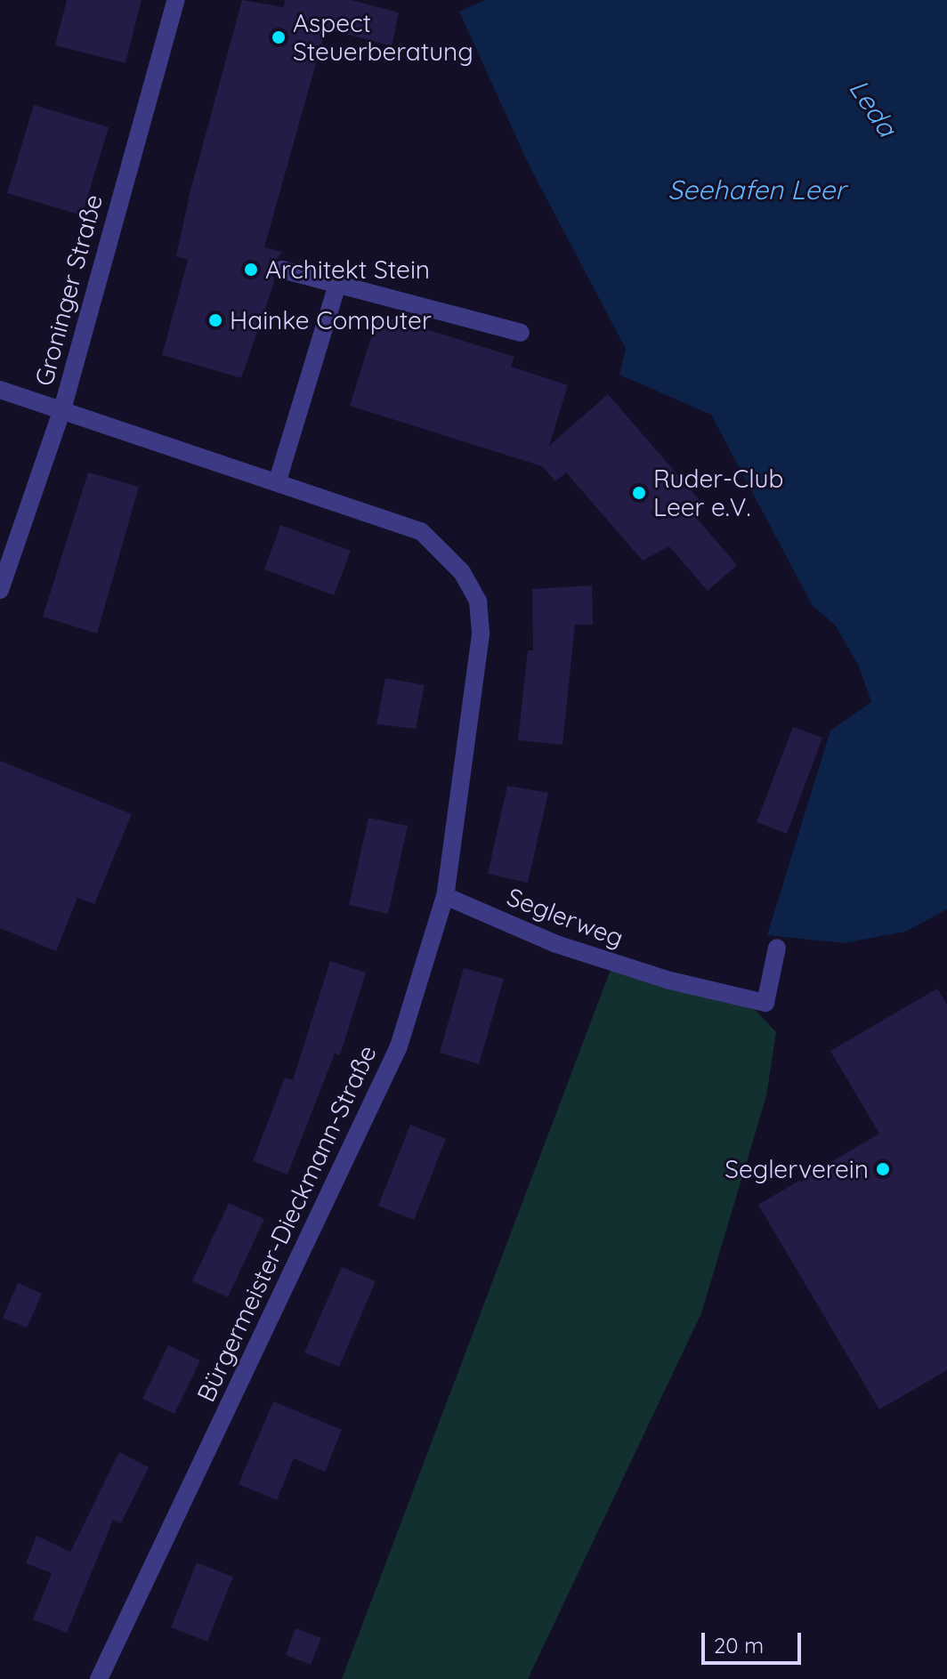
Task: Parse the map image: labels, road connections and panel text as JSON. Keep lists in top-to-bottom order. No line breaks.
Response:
{"streets":{"street":["Groninger Straße","Seglerweg","Bürgermeister-Dieckmann-Straße"]},"crossings":[["Groninger Straße","Bürgermeister-Dieckmann-Straße"],["Seglerweg","Bürgermeister-Dieckmann-Straße"]],"water":["Leda","Seehafen Leer"],"places":["Aspect Steuerberatung","Architekt Stein","Hainke Computer","Ruder-Club Leer e.V.","Seglerverein"],"scale_bar":"20 m"}
